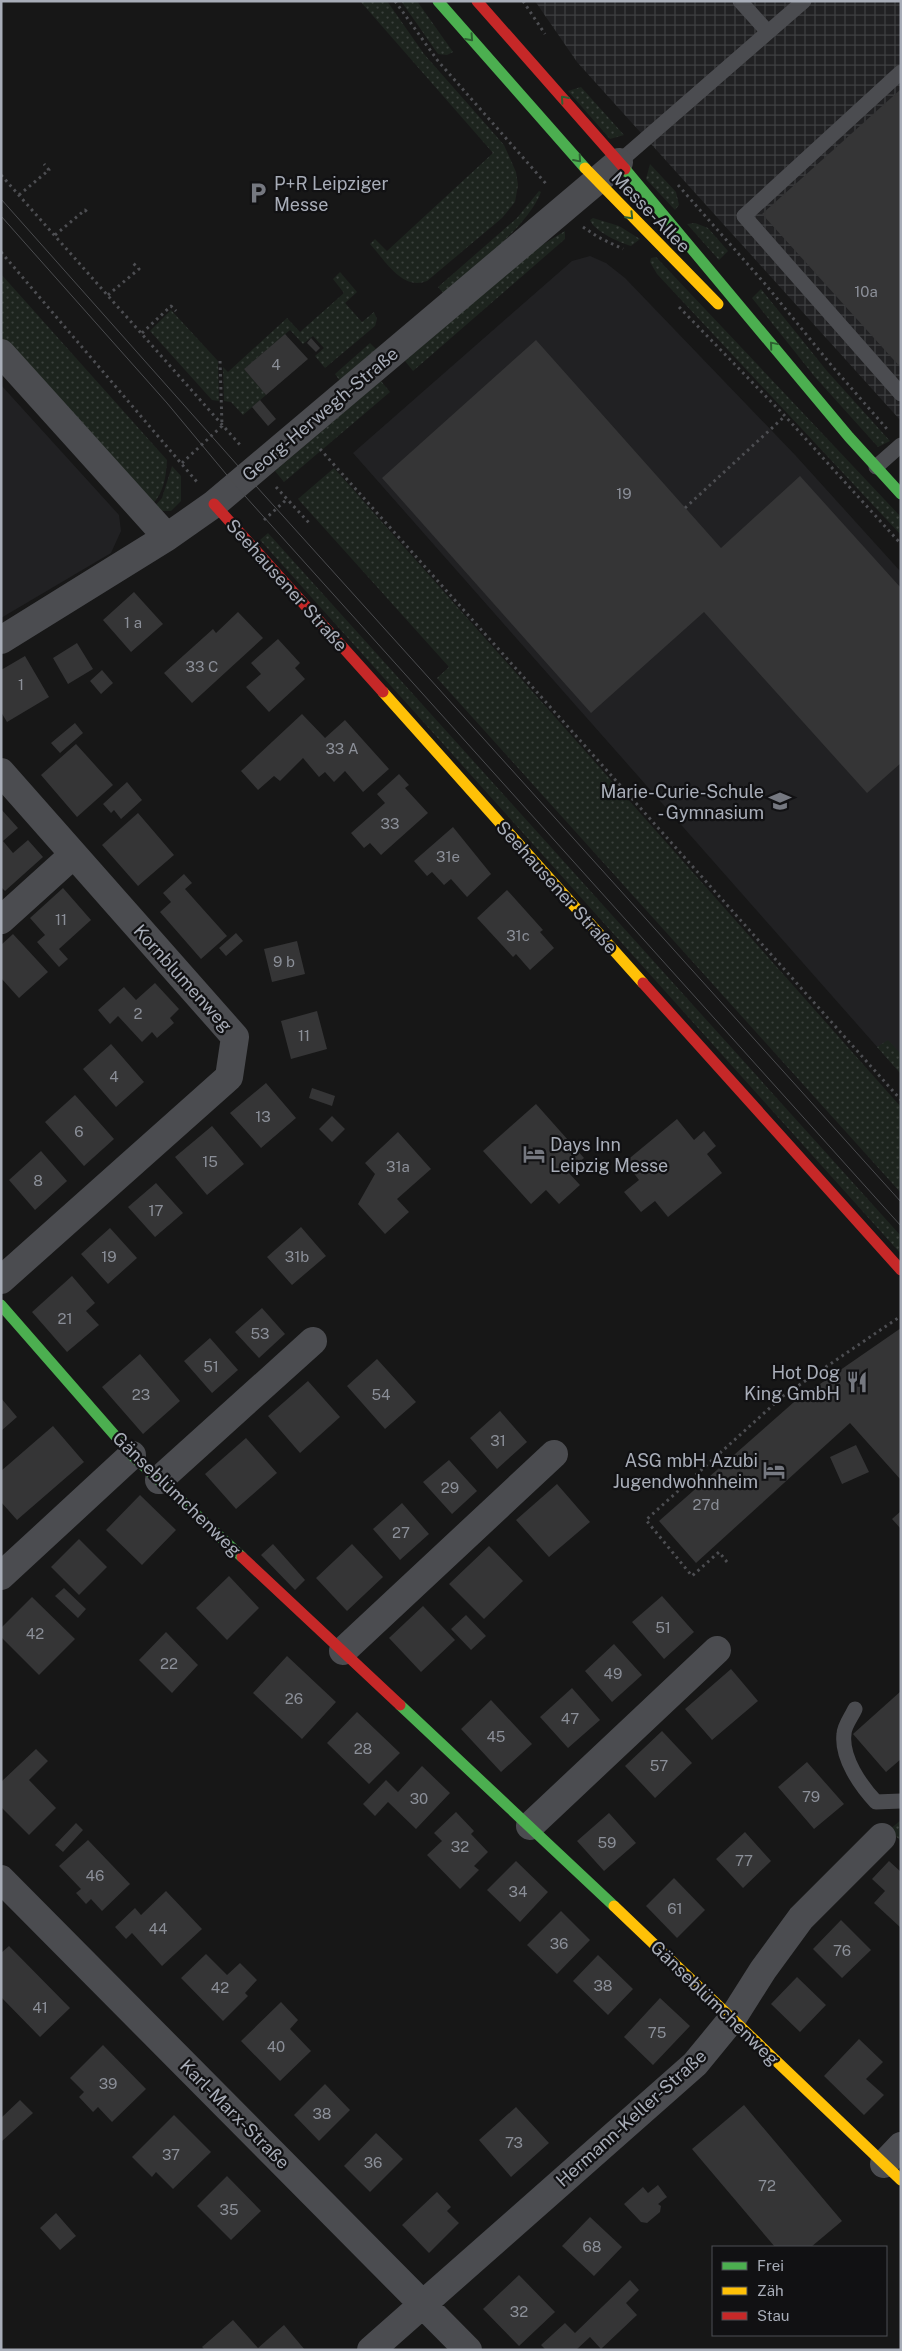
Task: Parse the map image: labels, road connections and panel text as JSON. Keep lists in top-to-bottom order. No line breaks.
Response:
{"streets":{"street":["Messe-Allee","Georg-Herwegh-Straße","Seehausener Straße","Kornblumenweg","Gänseblümchenweg","Karl-Marx-Straße","Hermann-Keller-Straße"]},"crossings":[["Messe-Allee","Georg-Herwegh-Straße"],["Georg-Herwegh-Straße","Seehausener Straße"],["Gänseblümchenweg","Hermann-Keller-Straße"],["Karl-Marx-Straße","Hermann-Keller-Straße"]],"places":{"parking":["P+R Leipziger Messe"],"school or university":["Marie-Curie-Schule - Gymnasium"],"hotel":["Days Inn Leipzig Messe","ASG mbH Azubi Jugendwohnheim"],"restaurant":["Hot Dog King GmbH"]},"house_numbers":["10a","4","19","1 a","33 C","1","33 A","33","31e","11","31c","9 b","2","11","4","13","6","15","31a","8","17","19","31b","21","53","51","23","54","31","29","27d","27","51","42","22","49","26","47","45","28","57","79","30","59","32","77","46","34","61","44","36","76","38","42","41","75","40","39","38","73","37","36","72","35","68","32"],"legend":["Frei","Zäh","Stau"]}
